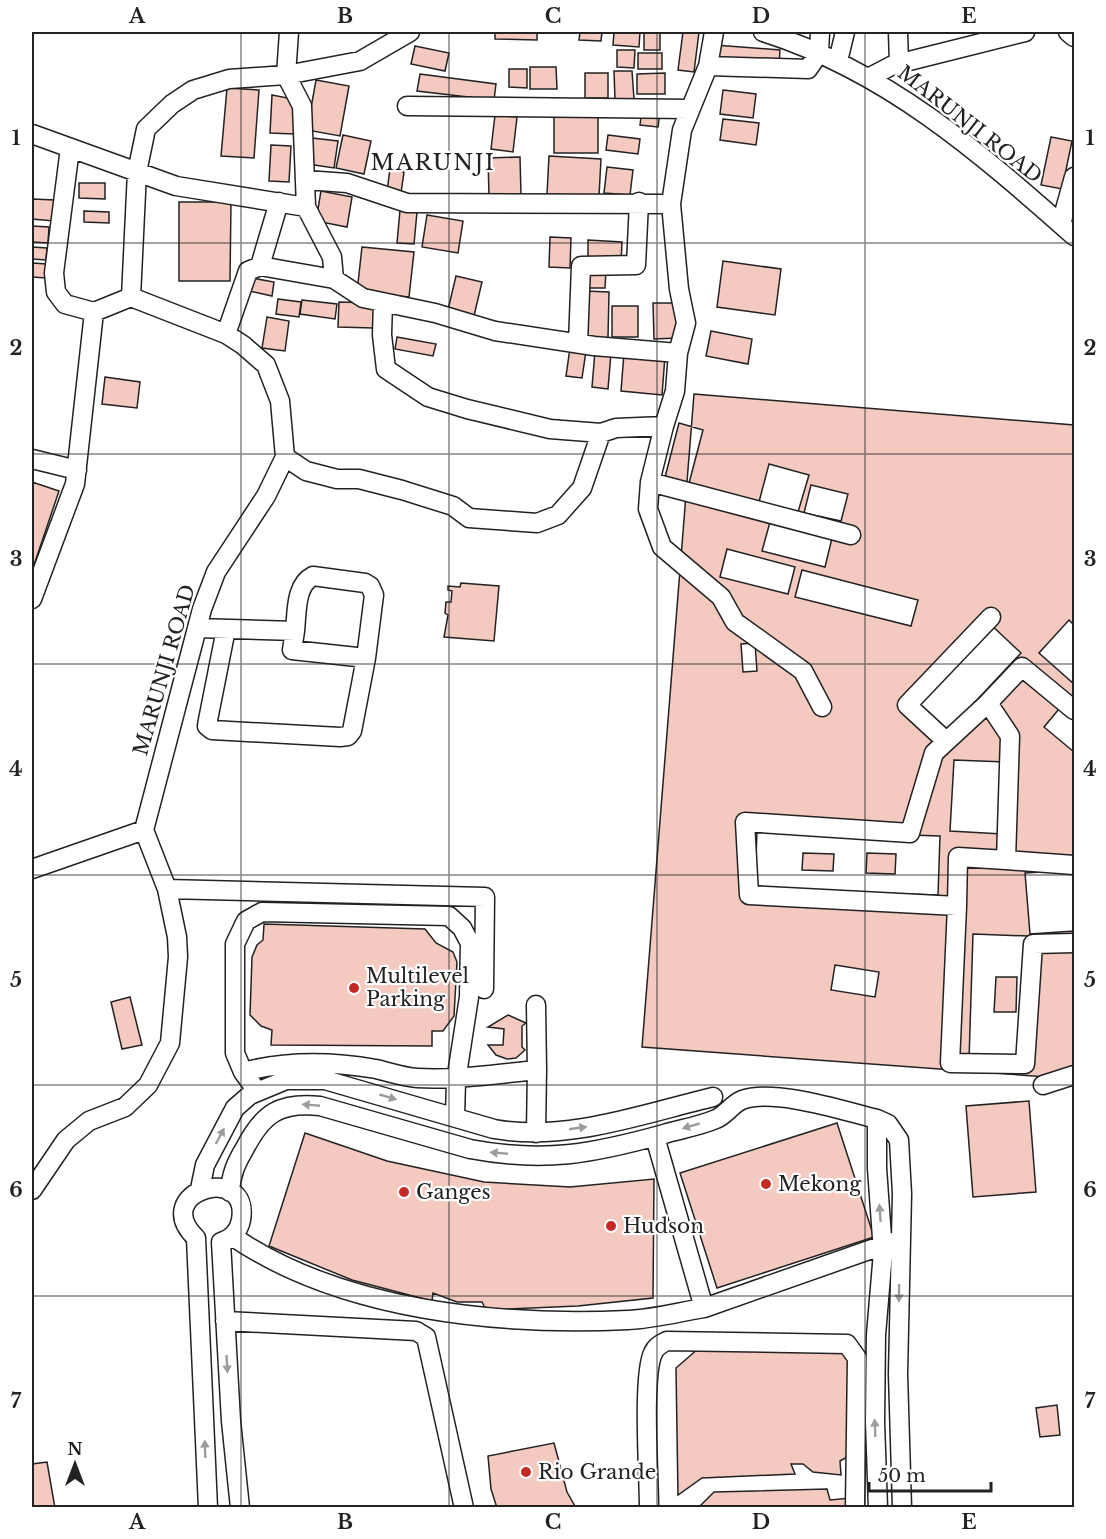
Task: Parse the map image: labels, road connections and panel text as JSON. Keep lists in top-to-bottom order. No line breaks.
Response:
{"streets":{"street":["MARUNJI ROAD"]},"districts":["MARUNJI"],"places":["Multilevel Parking","Mekong","Ganges","Hudson","Rio Grande"],"scale_bar":"50 m","north":"top","grid":{"columns":["A","B","C","D","E"],"rows":["1","2","3","4","5","6","7"]}}
